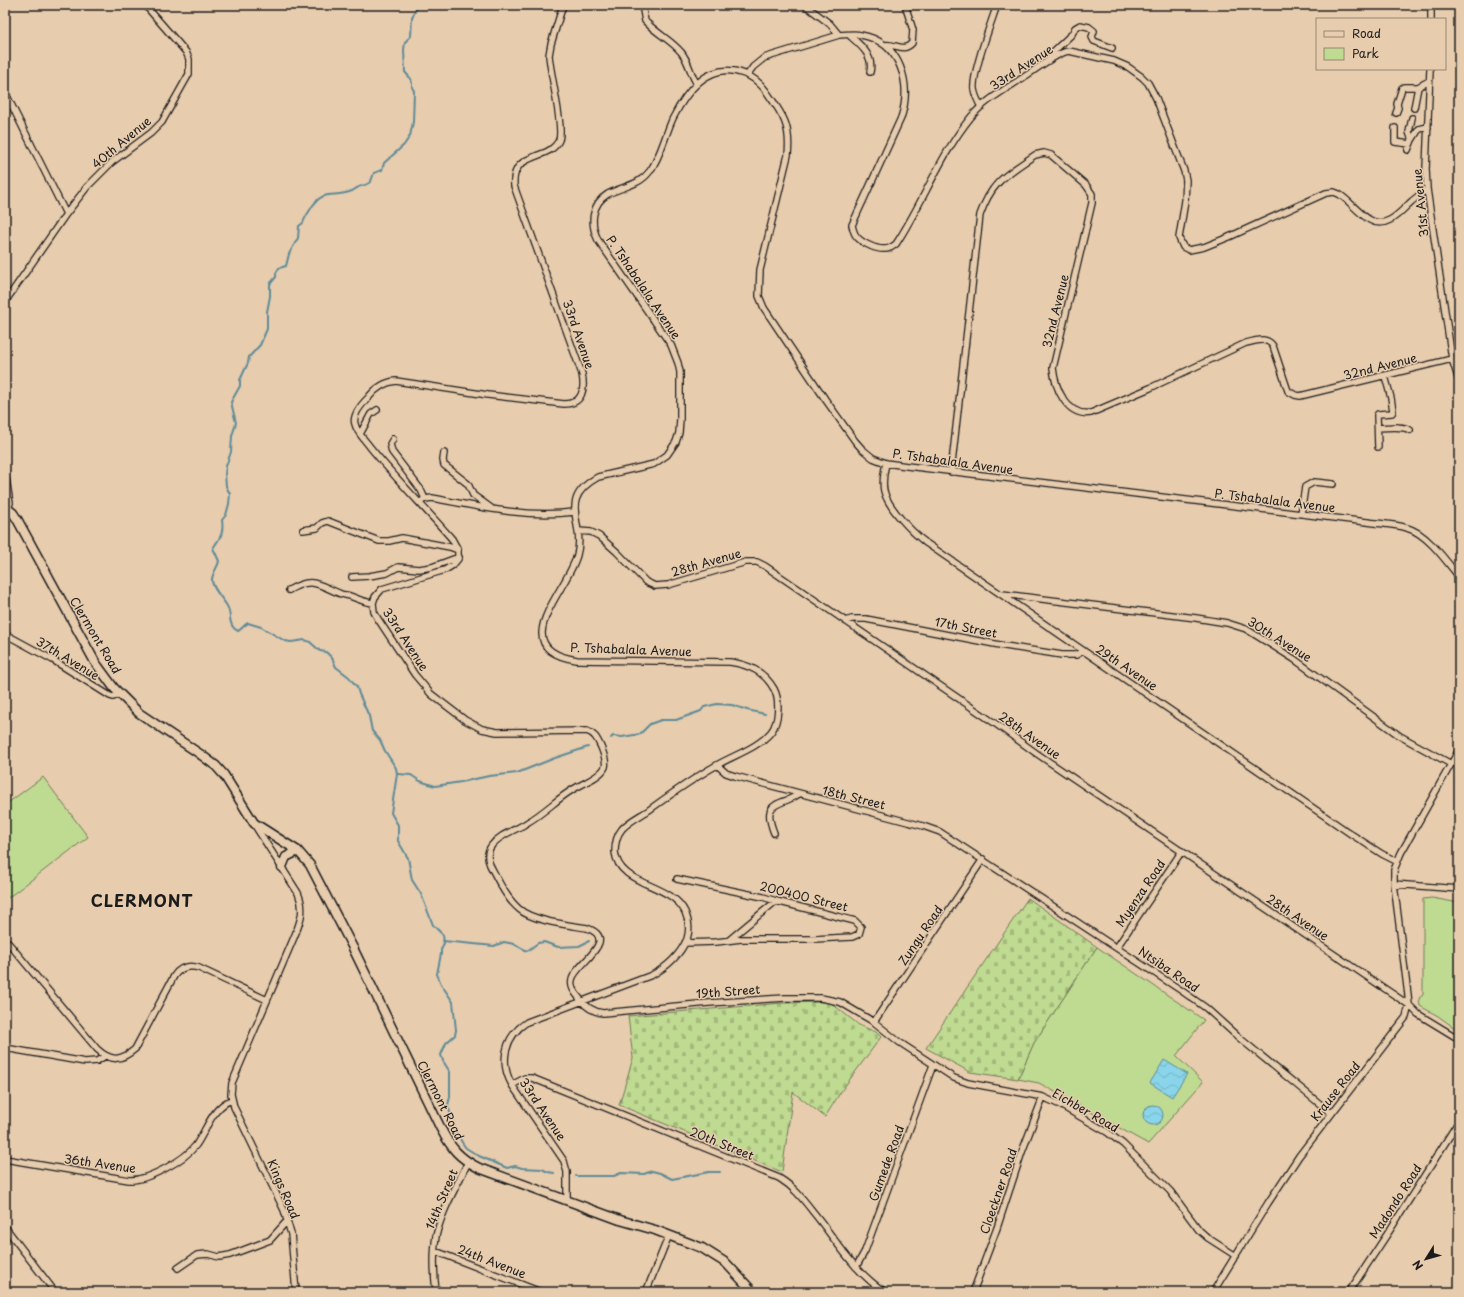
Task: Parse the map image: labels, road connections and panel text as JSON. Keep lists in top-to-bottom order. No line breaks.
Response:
{"streets":{"street":["33rd Avenue","40th Avenue","31st Avenue","P. Tshabalala Avenue","32nd Avenue","28th Avenue","17th Street","Clermont Road","30th Avenue","37th Avenue","29th Avenue","18th Street","Myenza Road","200400 Street","Zungu Road","Ntsiba Road","19th Street","Krause Road","Eichber Road","20th Street","36th Avenue","Gumede Road","Kings Road","Cloeckner Road","14th Street","Madondo Road","24th Avenue"]},"crossings":[["33rd Avenue","31st Avenue"],["33rd Avenue","P. Tshabalala Avenue"],["33rd Avenue","Clermont Road"],["33rd Avenue","19th Street"],["33rd Avenue","20th Street"],["31st Avenue","32nd Avenue"],["P. Tshabalala Avenue","32nd Avenue"],["P. Tshabalala Avenue","28th Avenue"],["P. Tshabalala Avenue","29th Avenue"],["P. Tshabalala Avenue","18th Street"],["P. Tshabalala Avenue","200400 Street"],["P. Tshabalala Avenue","19th Street"],["28th Avenue","17th Street"],["28th Avenue","Myenza Road"],["28th Avenue","Krause Road"],["17th Street","29th Avenue"],["Clermont Road","37th Avenue"],["Clermont Road","36th Avenue"],["Clermont Road","Kings Road"],["Clermont Road","14th Street"],["30th Avenue","29th Avenue"],["18th Street","Zungu Road"],["18th Street","Ntsiba Road"],["Myenza Road","Ntsiba Road"],["Zungu Road","Ntsiba Road"],["Zungu Road","19th Street"],["Zungu Road","Eichber Road"],["Ntsiba Road","Krause Road"],["19th Street","Eichber Road"],["Krause Road","Eichber Road"],["Eichber Road","Gumede Road"],["Eichber Road","Cloeckner Road"],["20th Street","Gumede Road"],["36th Avenue","Kings Road"],["14th Street","24th Avenue"]],"districts":["CLERMONT"],"legend":["Road","Park"],"north":"bottom left"}
